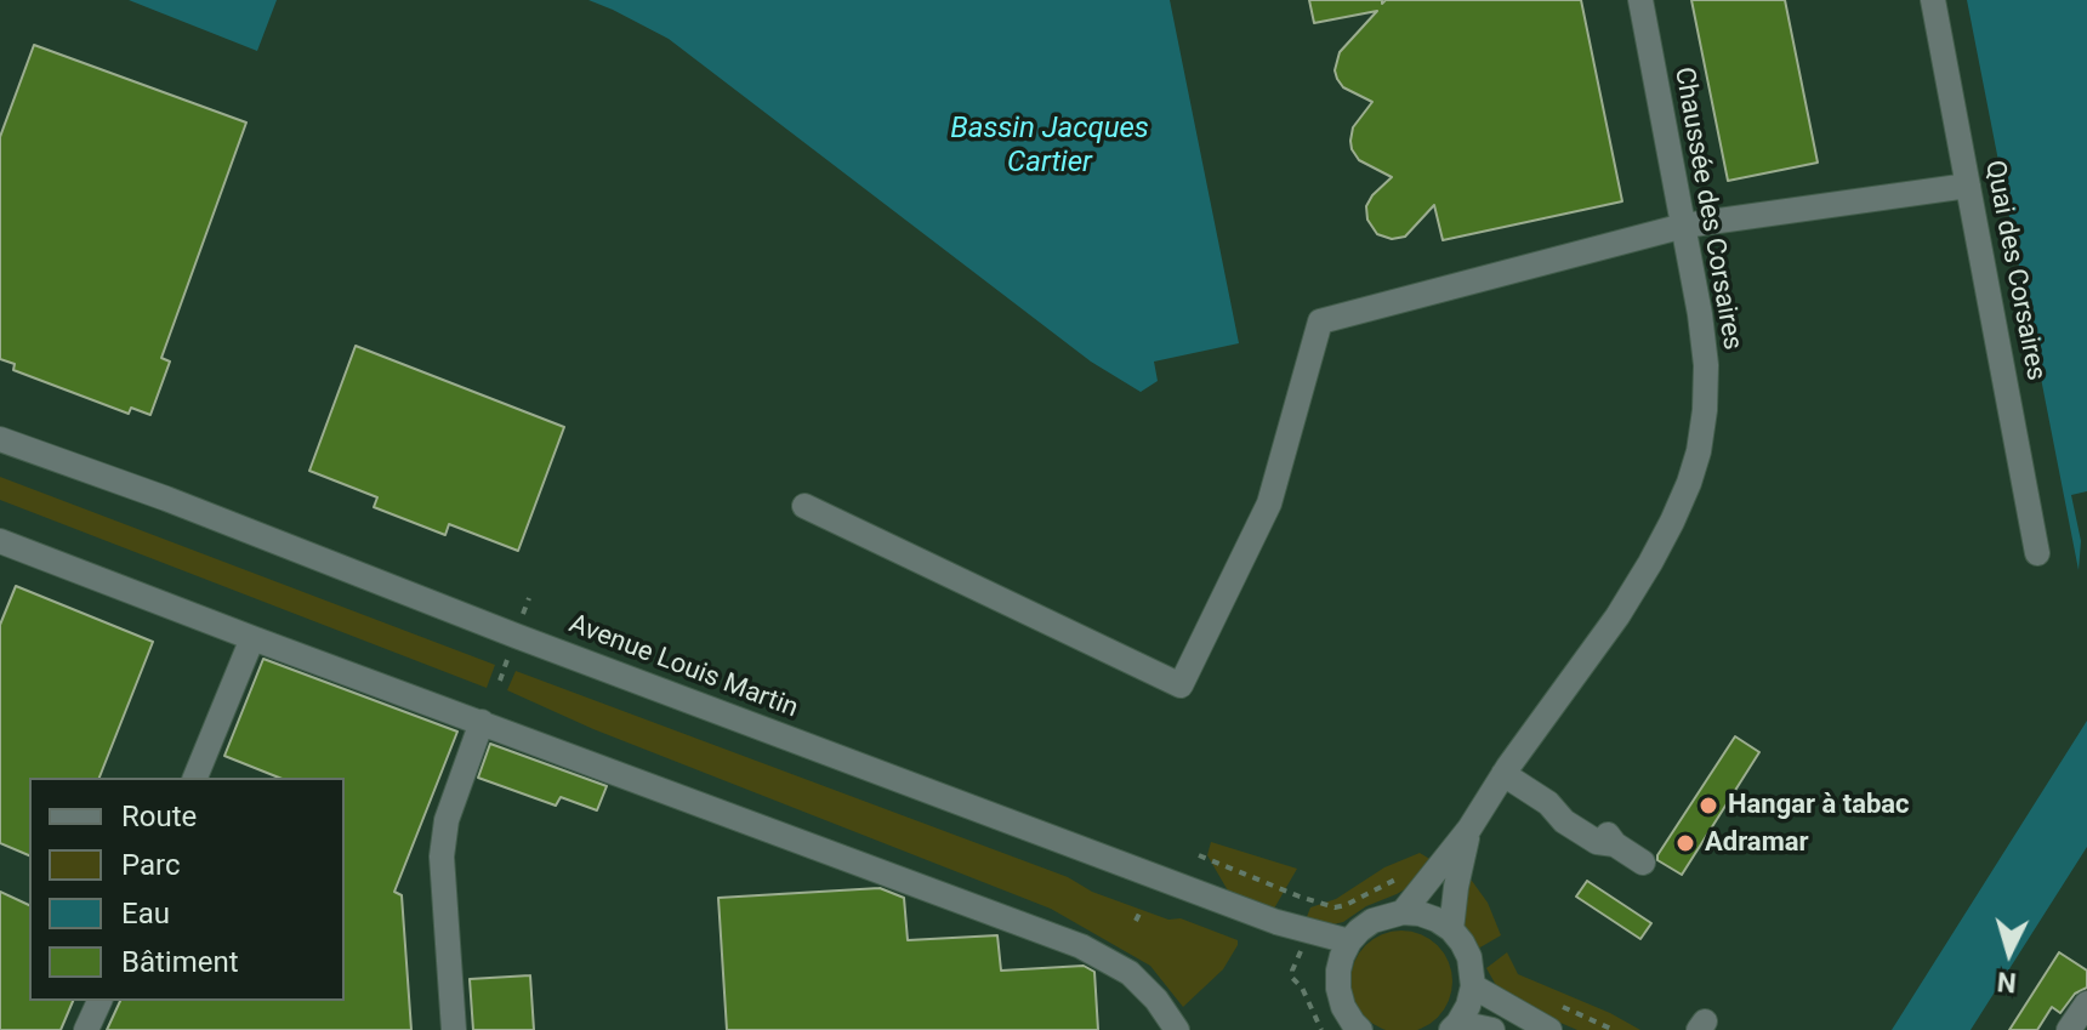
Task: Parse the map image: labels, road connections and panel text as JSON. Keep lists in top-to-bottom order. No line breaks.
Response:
{"streets":{"street":["Chaussée des Corsaires","Quai des Corsaires","Avenue Louis Martin"]},"water":["Bassin Jacques Cartier"],"places":["Hangar à tabac","Adramar"],"legend":["Route","Parc","Eau","Bâtiment"],"north":"bottom"}
